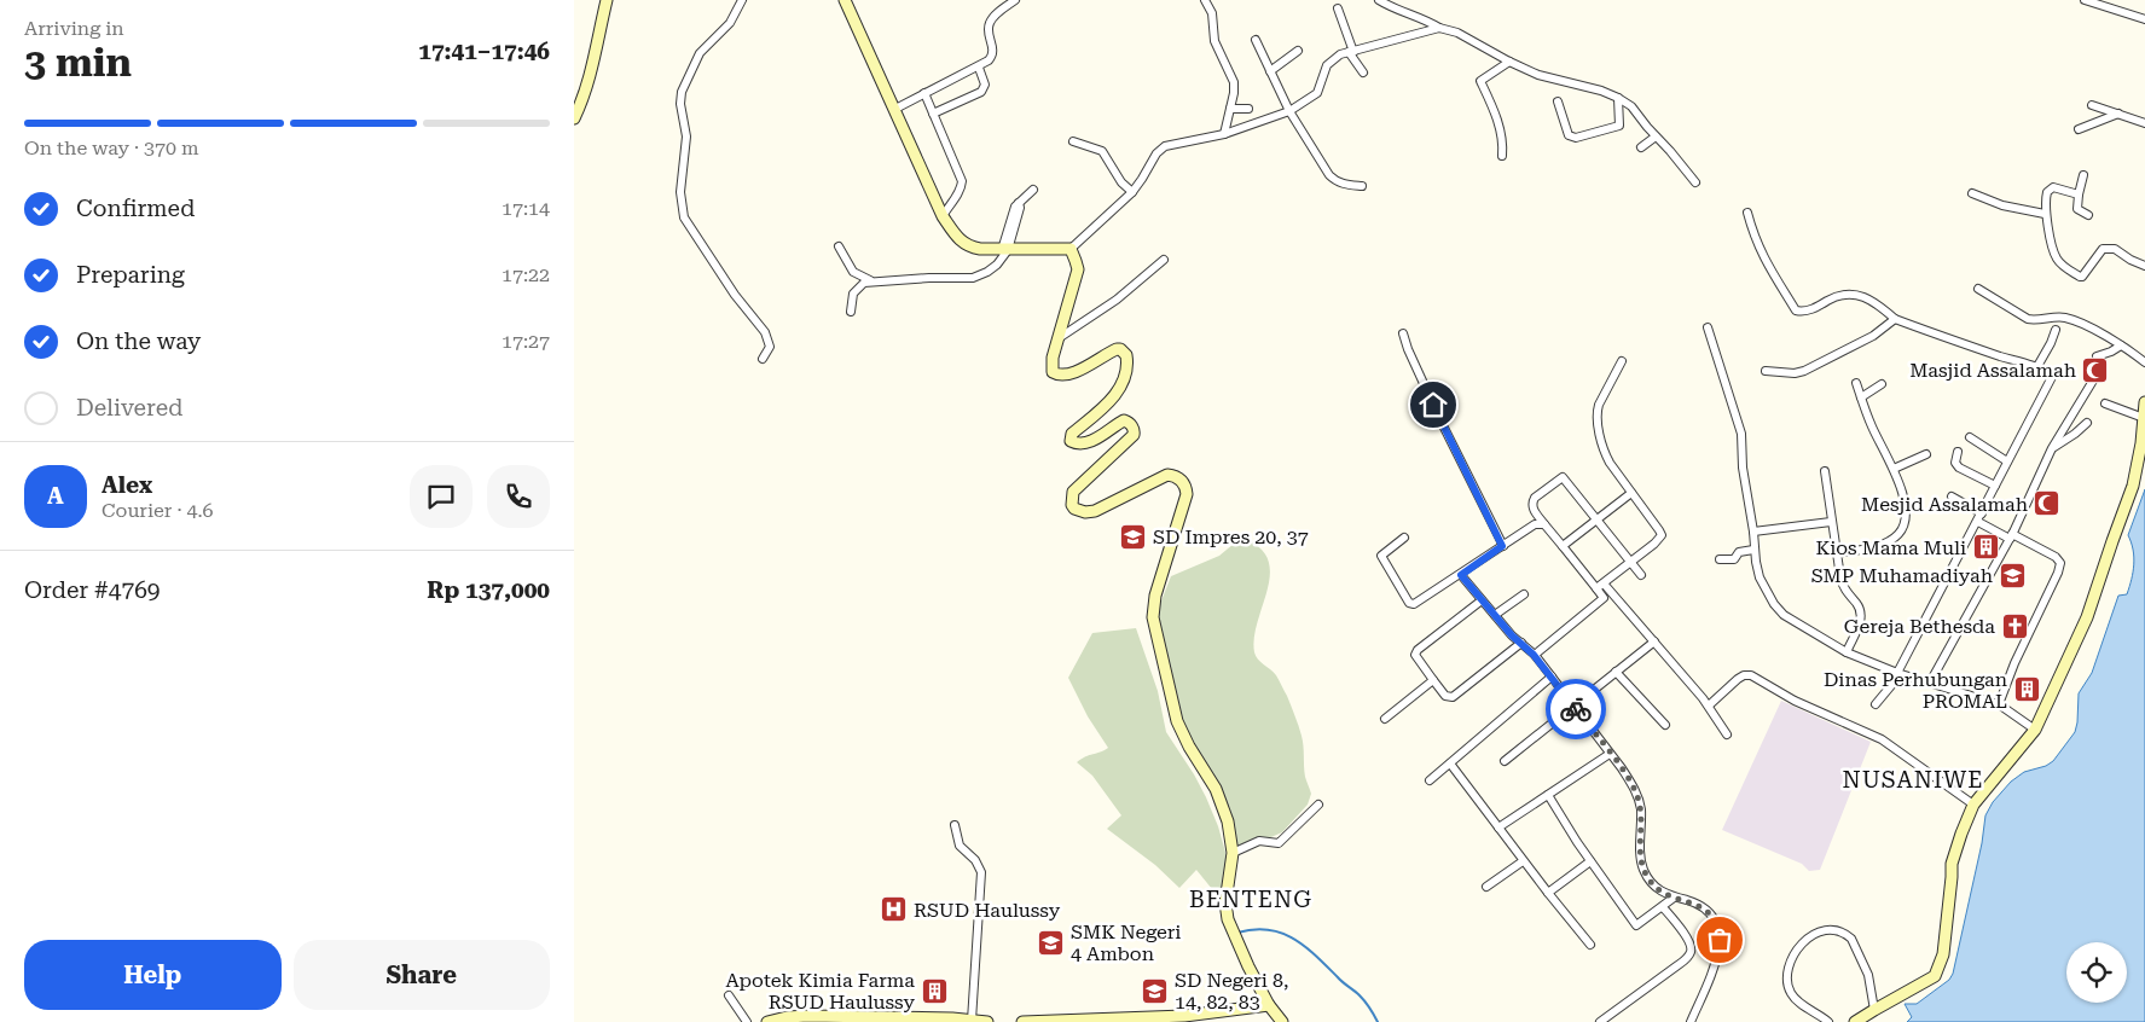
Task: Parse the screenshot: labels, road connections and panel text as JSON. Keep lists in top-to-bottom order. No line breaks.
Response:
{"districts":["NUSANIWE","BENTENG"],"places":{"mosque":["Masjid Assalamah","Mesjid Assalamah"],"school or university":["SD Impres 20, 37","SMP Muhamadiyah","SMK Negeri 4 Ambon","SD Negeri 8, 14, 82, 83"],"building":["Kios Mama Muli","Dinas Perhubungan PROMAL","Apotek Kimia Farma RSUD Haulussy"],"church":["Gereja Bethesda"],"hospital":["RSUD Haulussy"]},"page":{"heading":["3 min","Arriving in","17:41–17:46"],"panel":["Alex","Courier · 4.6","Order #4769","Rp 137,000"],"bar":"On the way · 370 m","list":[["Confirmed","17:14"],["Preparing","17:22"],["On the way","17:27"],"Delivered"],"round":"A","buttons":["Help","Share"]}}
